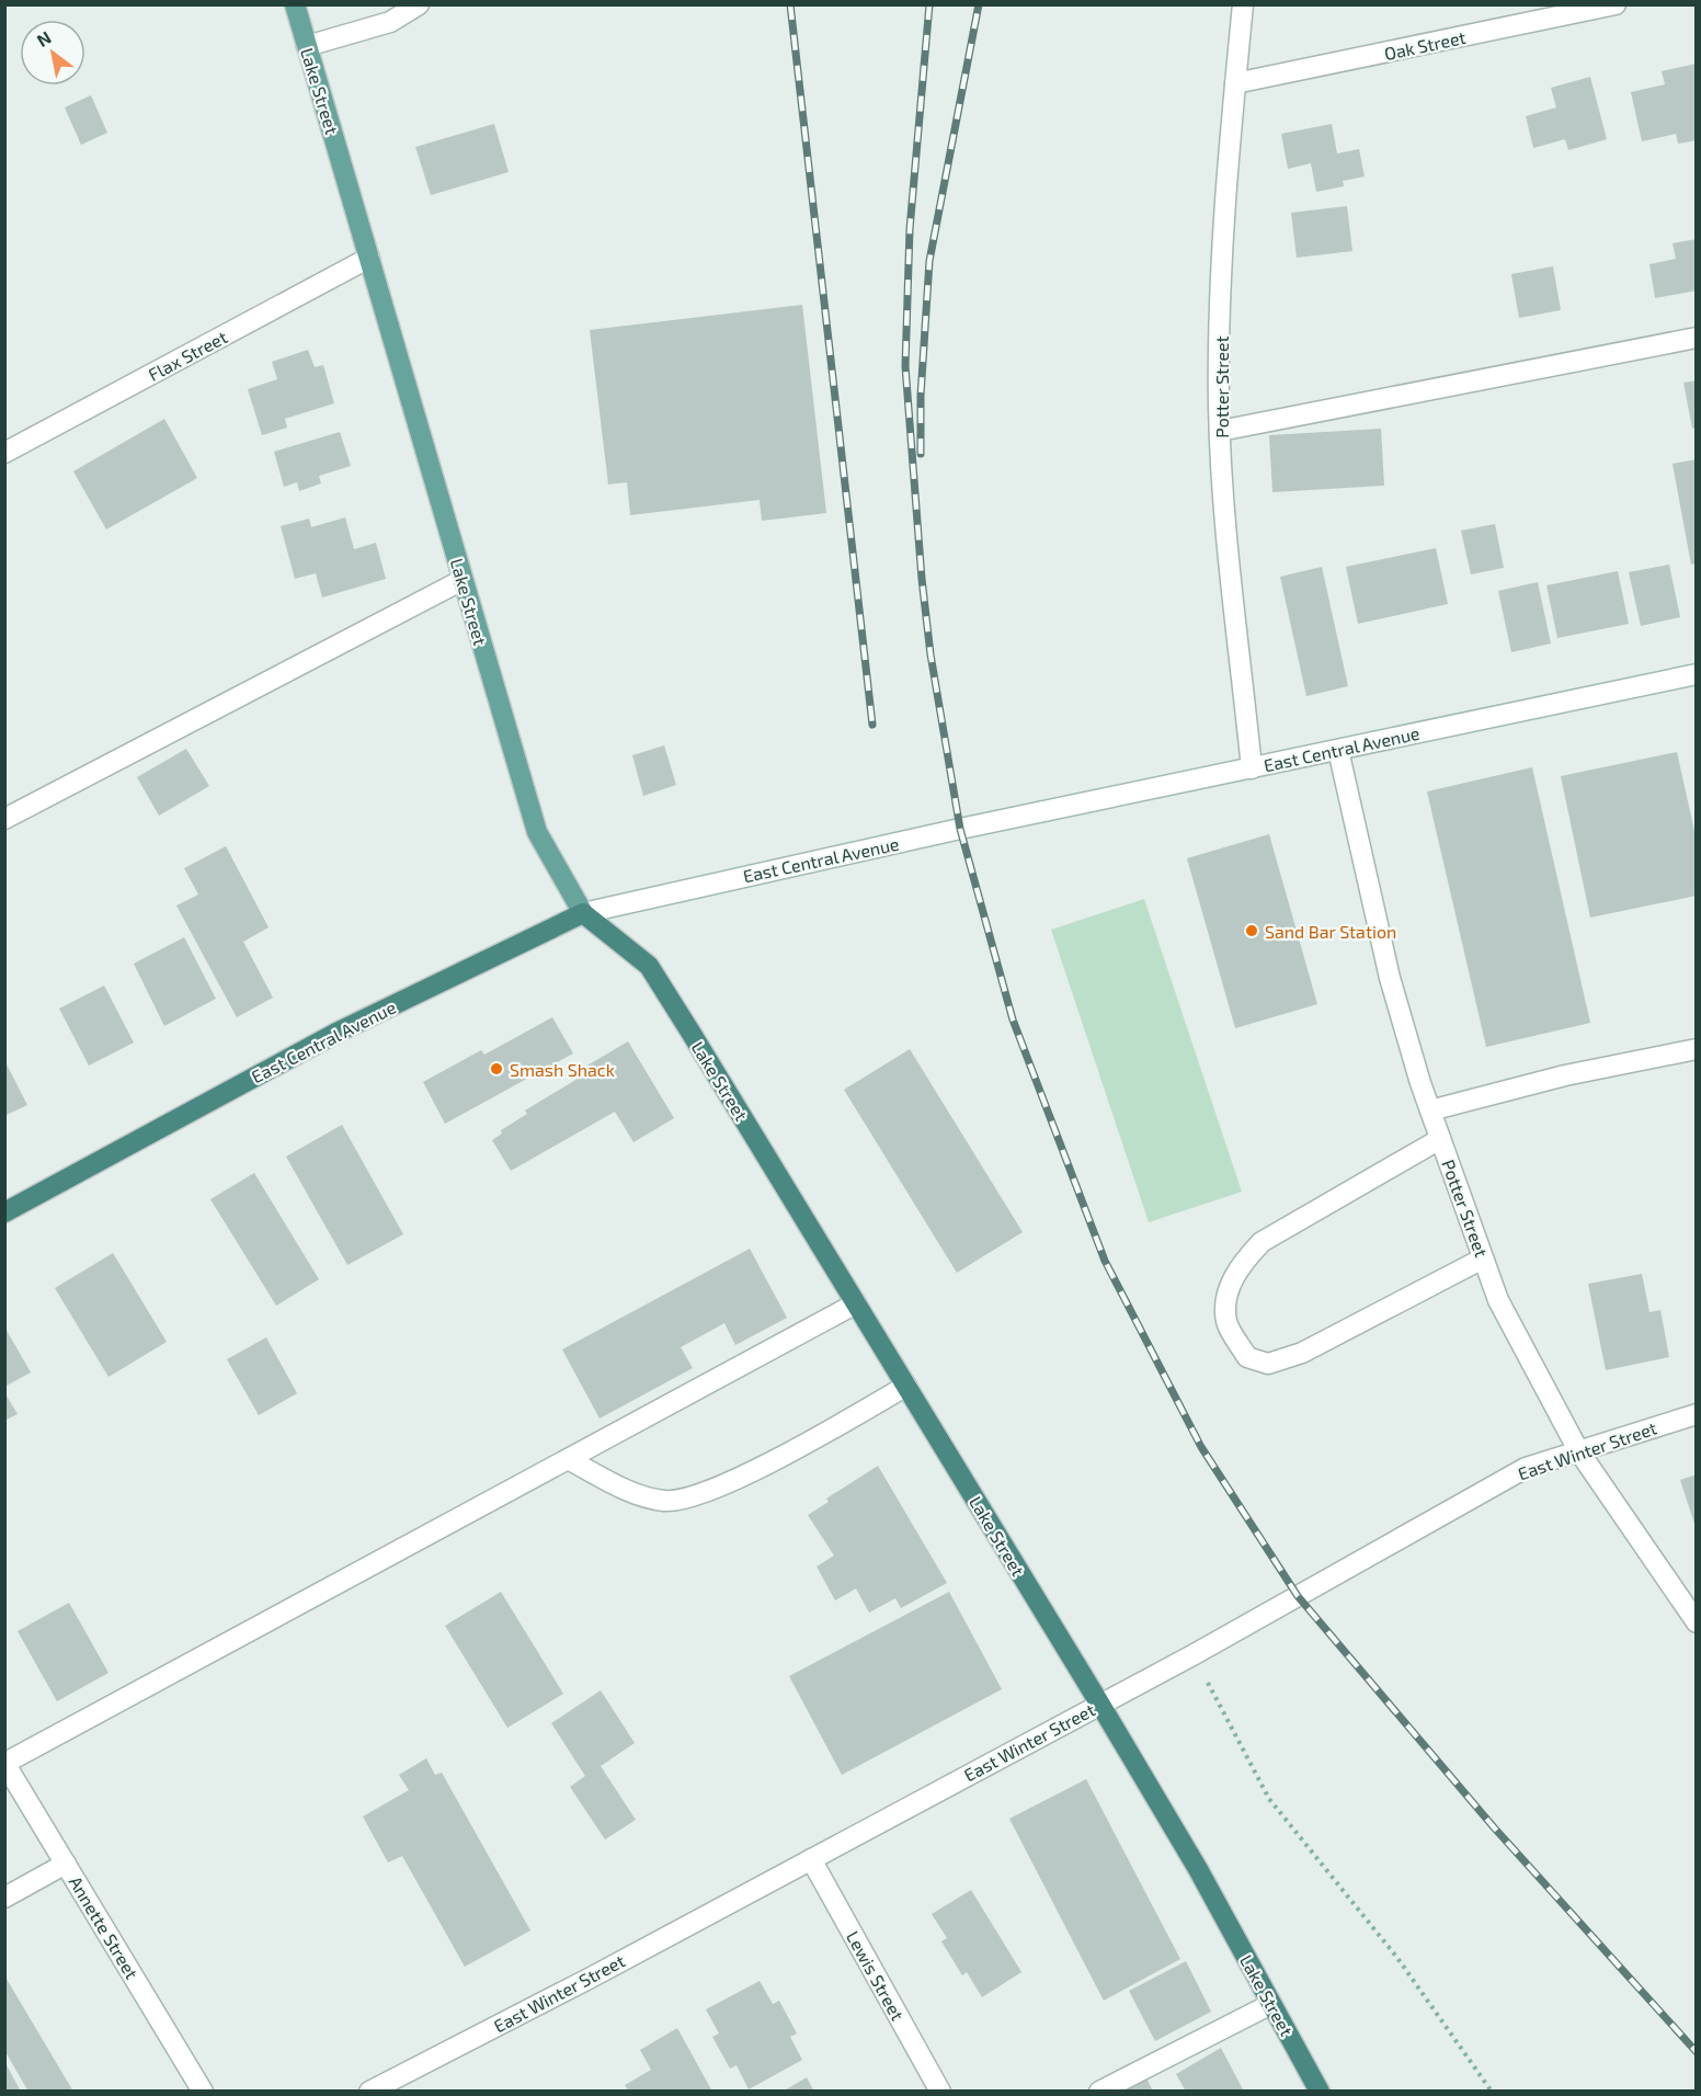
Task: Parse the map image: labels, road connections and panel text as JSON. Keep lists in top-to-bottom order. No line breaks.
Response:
{"streets":{"highway":["Lake Street","East Central Avenue"],"street":["Oak Street","Flax Street","Potter Street","East Winter Street","Annette Street","Lewis Street"]},"crossings":[["Oak Street","Potter Street"],["Lake Street","Flax Street"],["Lake Street","East Central Avenue"],["Lake Street","East Winter Street"],["Potter Street","East Central Avenue"],["Potter Street","East Winter Street"],["East Winter Street","Lewis Street"]],"places":["Sand Bar Station","Smash Shack"],"north":"top left"}
